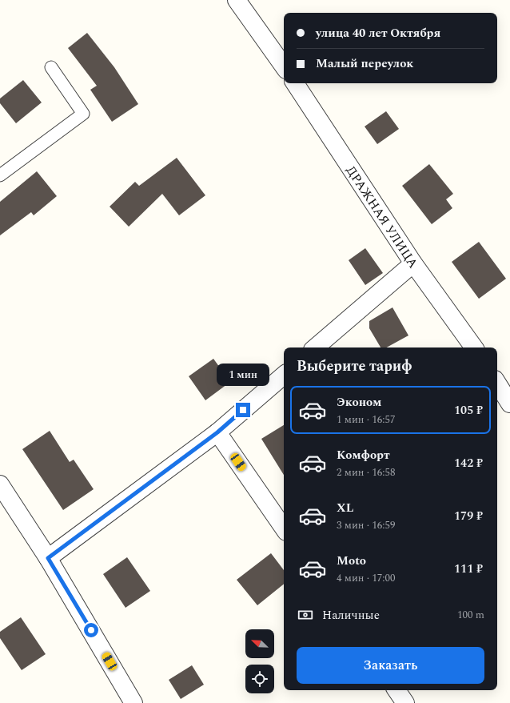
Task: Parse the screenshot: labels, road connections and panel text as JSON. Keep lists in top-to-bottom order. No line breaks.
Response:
{"streets":{"street":["ДРАЖНАЯ УЛИЦА"]},"north":"top left","page":{"banner":["улица 40 лет Октября","Малый переулок"],"heading":"Выберите тариф","bubble":"1 мин","list":[{"name":"Эконом","note":"1 мин · 16:57","value":"105 ₽"},{"name":"Комфорт","note":"2 мин · 16:58","value":"142 ₽"},{"name":"XL","note":"3 мин · 16:59","value":"179 ₽"},{"name":"Moto","note":"4 мин · 17:00","value":"111 ₽"}],"pay":["Наличные","100 m"],"buttons":"Заказать"}}
